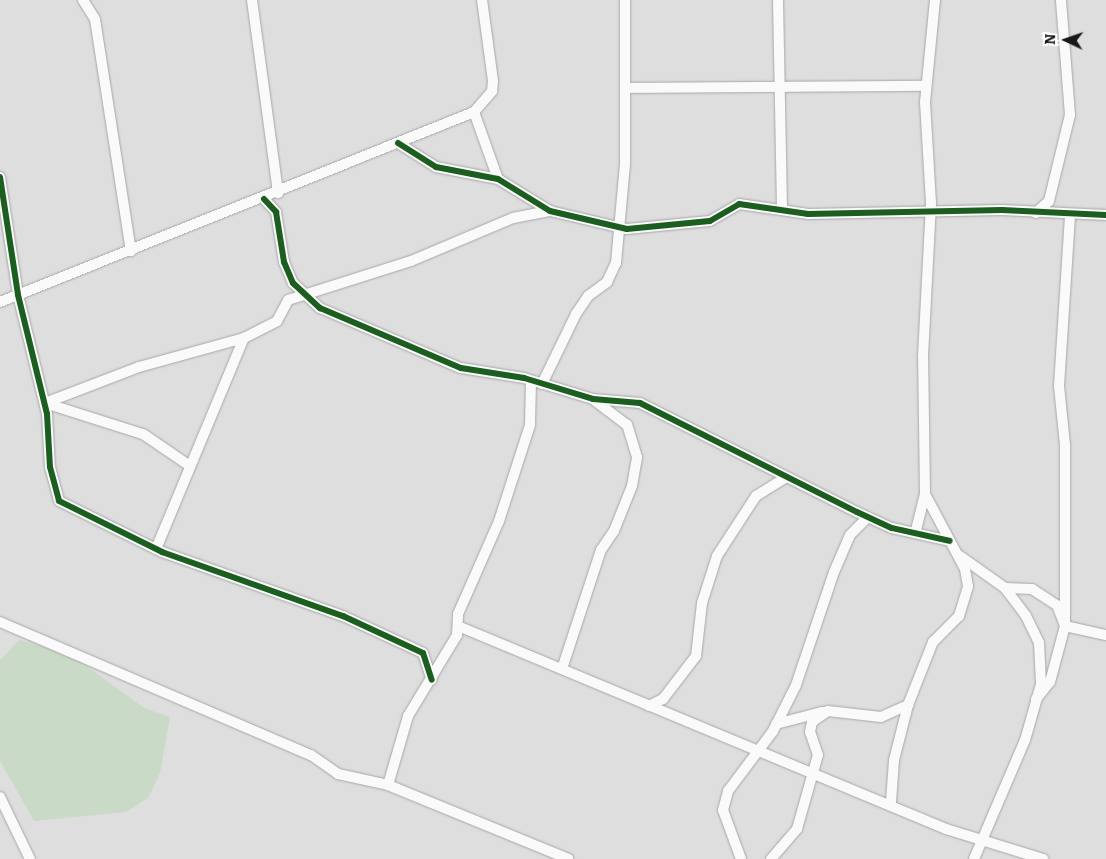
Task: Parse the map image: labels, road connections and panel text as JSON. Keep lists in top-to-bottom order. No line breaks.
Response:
{"north":"left"}
